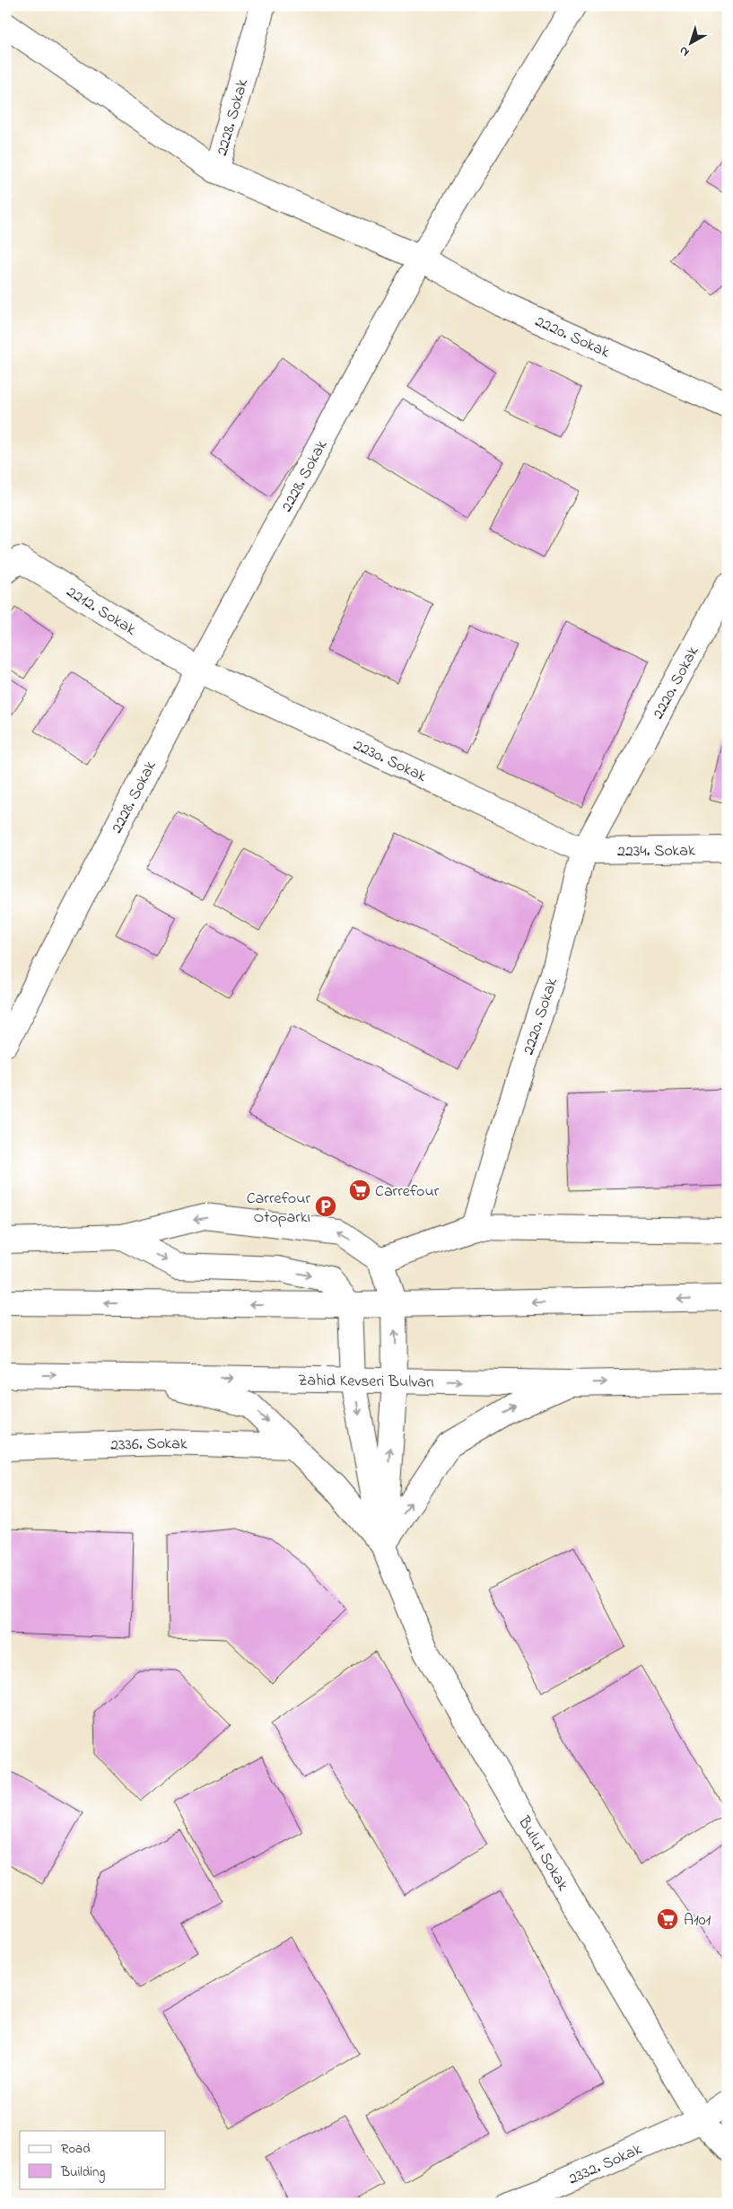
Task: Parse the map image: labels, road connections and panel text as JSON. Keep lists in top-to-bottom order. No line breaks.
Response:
{"streets":{"street":["2228. Sokak","2220. Sokak","2212. Sokak","2230. Sokak","2234. Sokak","Zahid Kevseri Bulvarı","2336. Sokak","Bulut Sokak","2332. Sokak"]},"crossings":[["2228. Sokak","2220. Sokak"],["2228. Sokak","2212. Sokak"],["2228. Sokak","2230. Sokak"],["2220. Sokak","2230. Sokak"],["2220. Sokak","2234. Sokak"],["2212. Sokak","2230. Sokak"],["2230. Sokak","2234. Sokak"],["Bulut Sokak","2332. Sokak"]],"places":{"supermarket":["Carrefour","A101"],"parking":["Carrefour Otoparkı"]},"legend":["Road","Building"],"north":"bottom left"}
